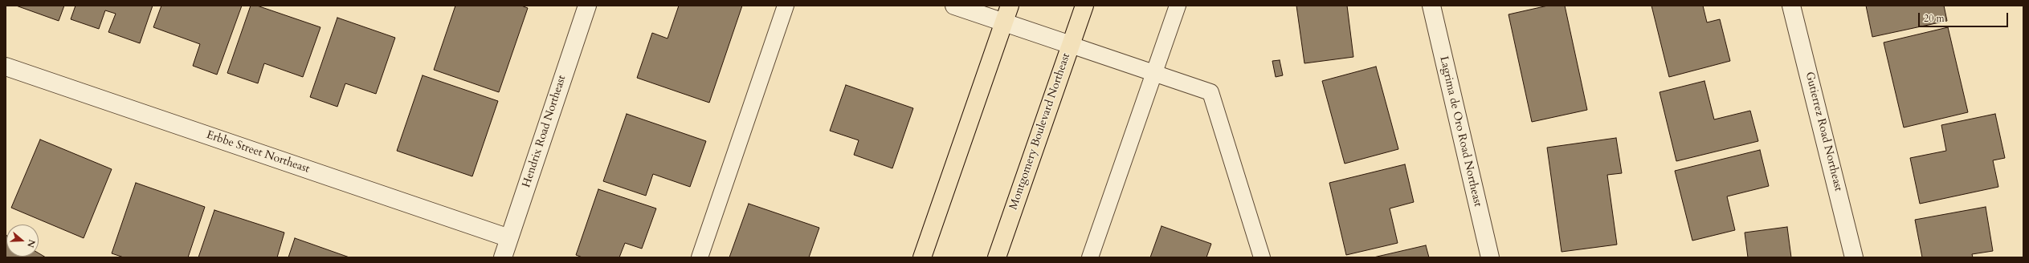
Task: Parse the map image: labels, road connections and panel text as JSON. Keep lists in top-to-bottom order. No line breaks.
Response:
{"streets":{"main road":["Montgomery Boulevard Northeast"],"street":["Hendrix Road Northeast","Lagrima de Oro Road Northeast","Gutierrez Road Northeast","Erbbe Street Northeast"]},"crossings":[["Hendrix Road Northeast","Erbbe Street Northeast"]],"scale_bar":"20 m","north":"right"}
